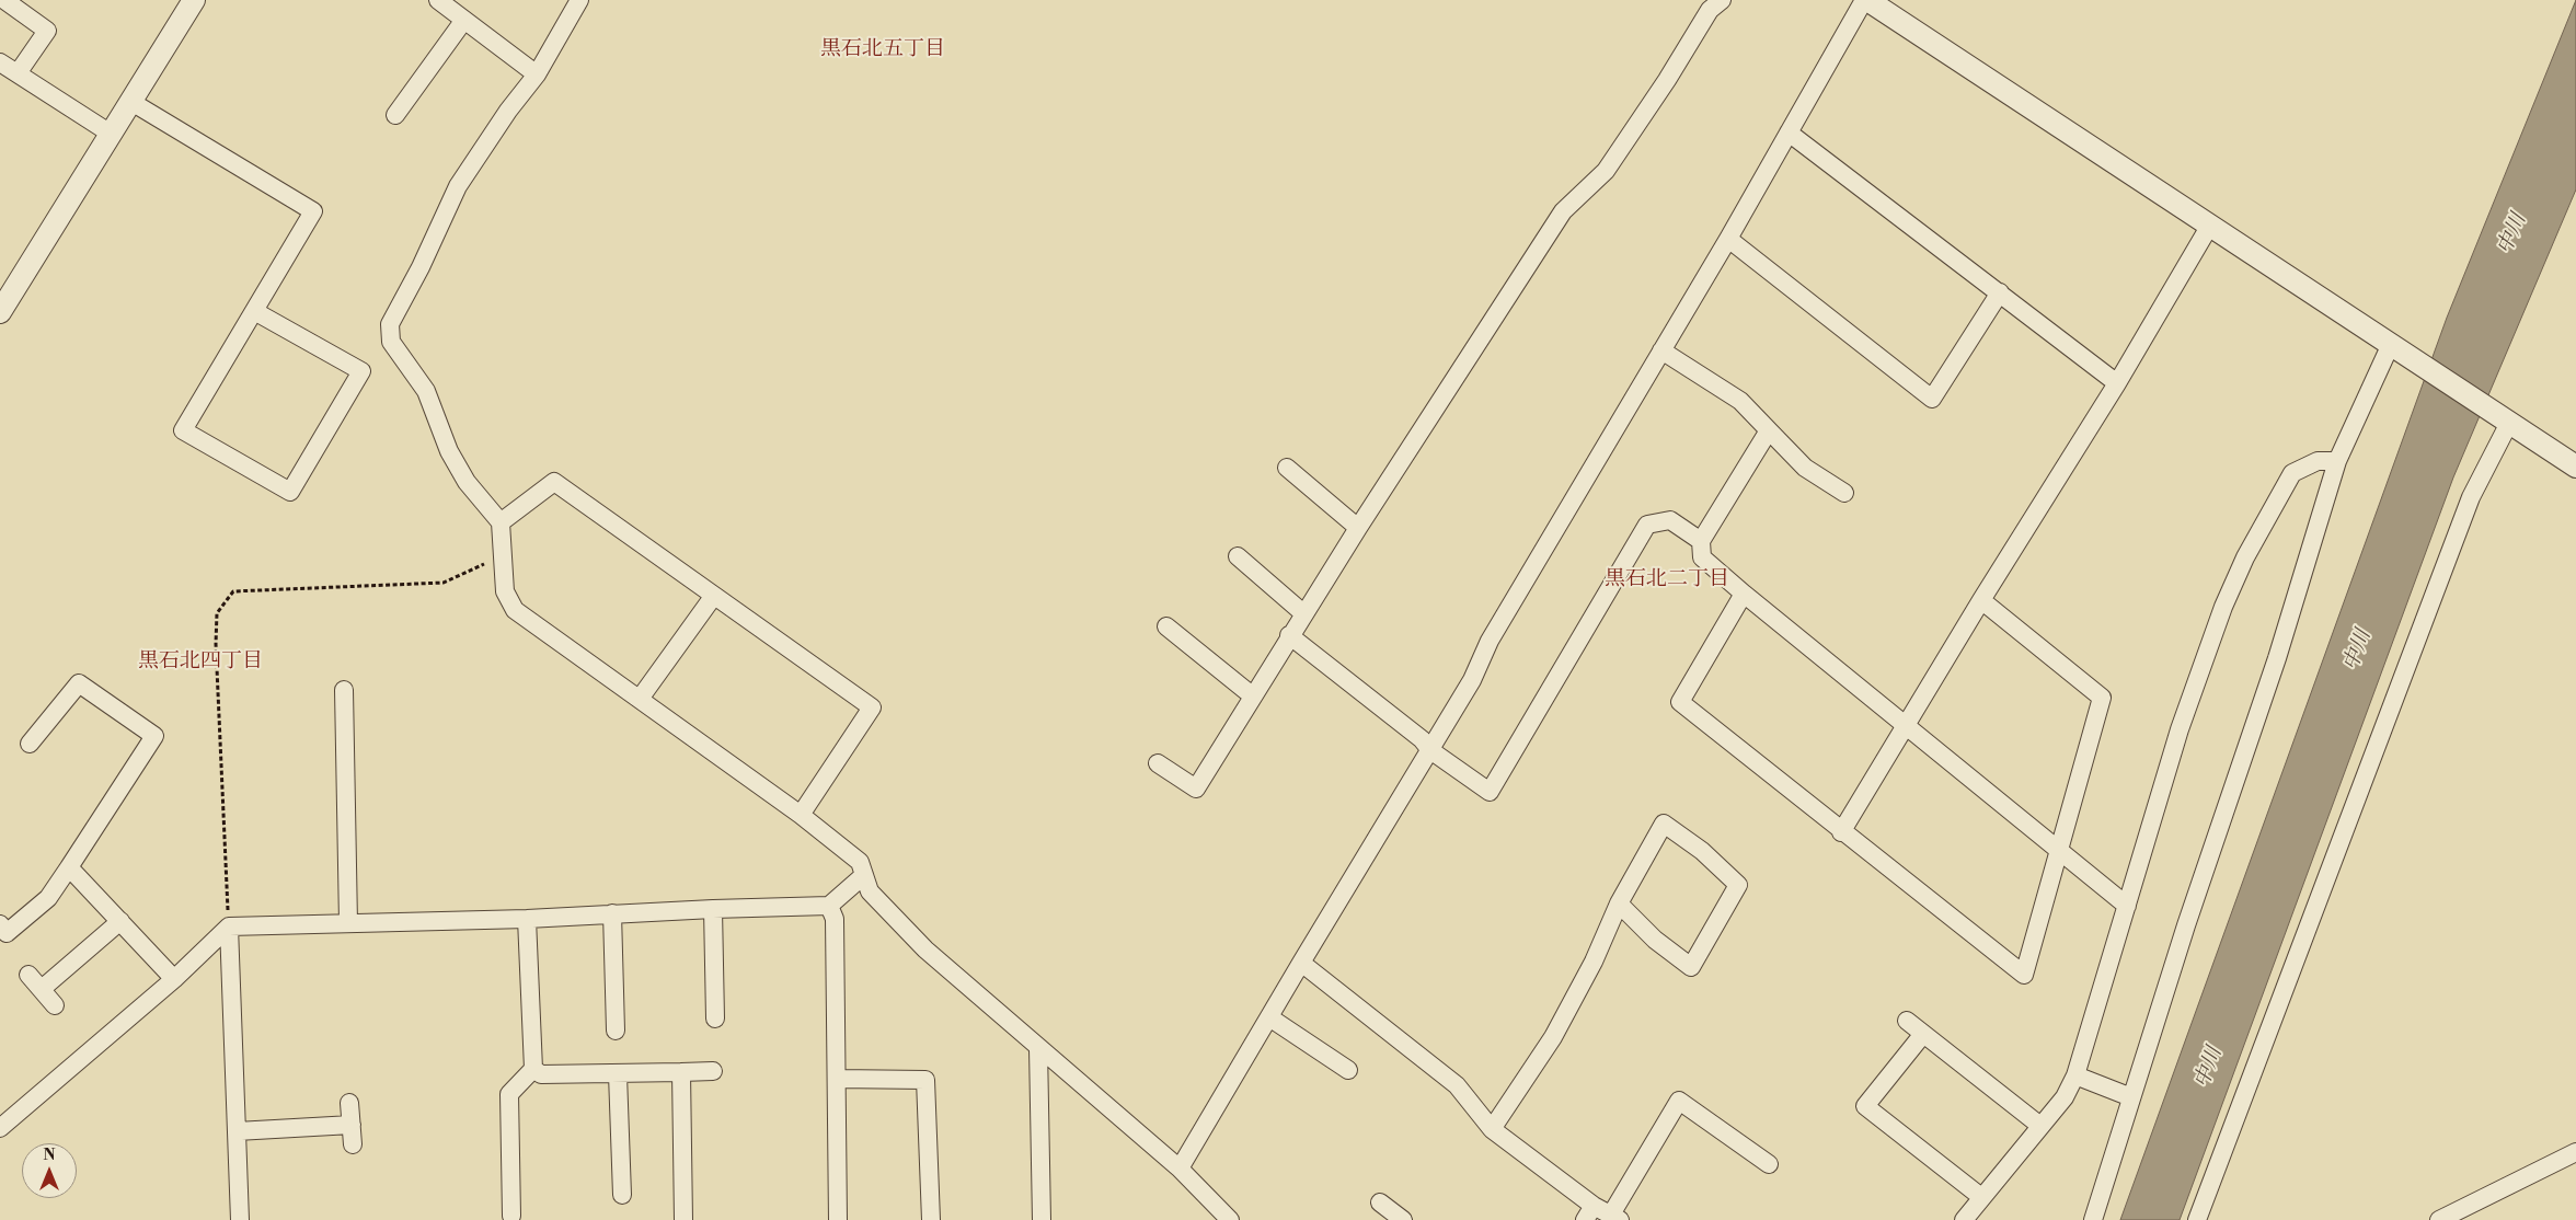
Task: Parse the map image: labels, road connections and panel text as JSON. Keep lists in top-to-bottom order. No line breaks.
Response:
{"districts":["黒石北五丁目","黒石北二丁目","黒石北四丁目"],"water":["中川"],"north":"top"}
